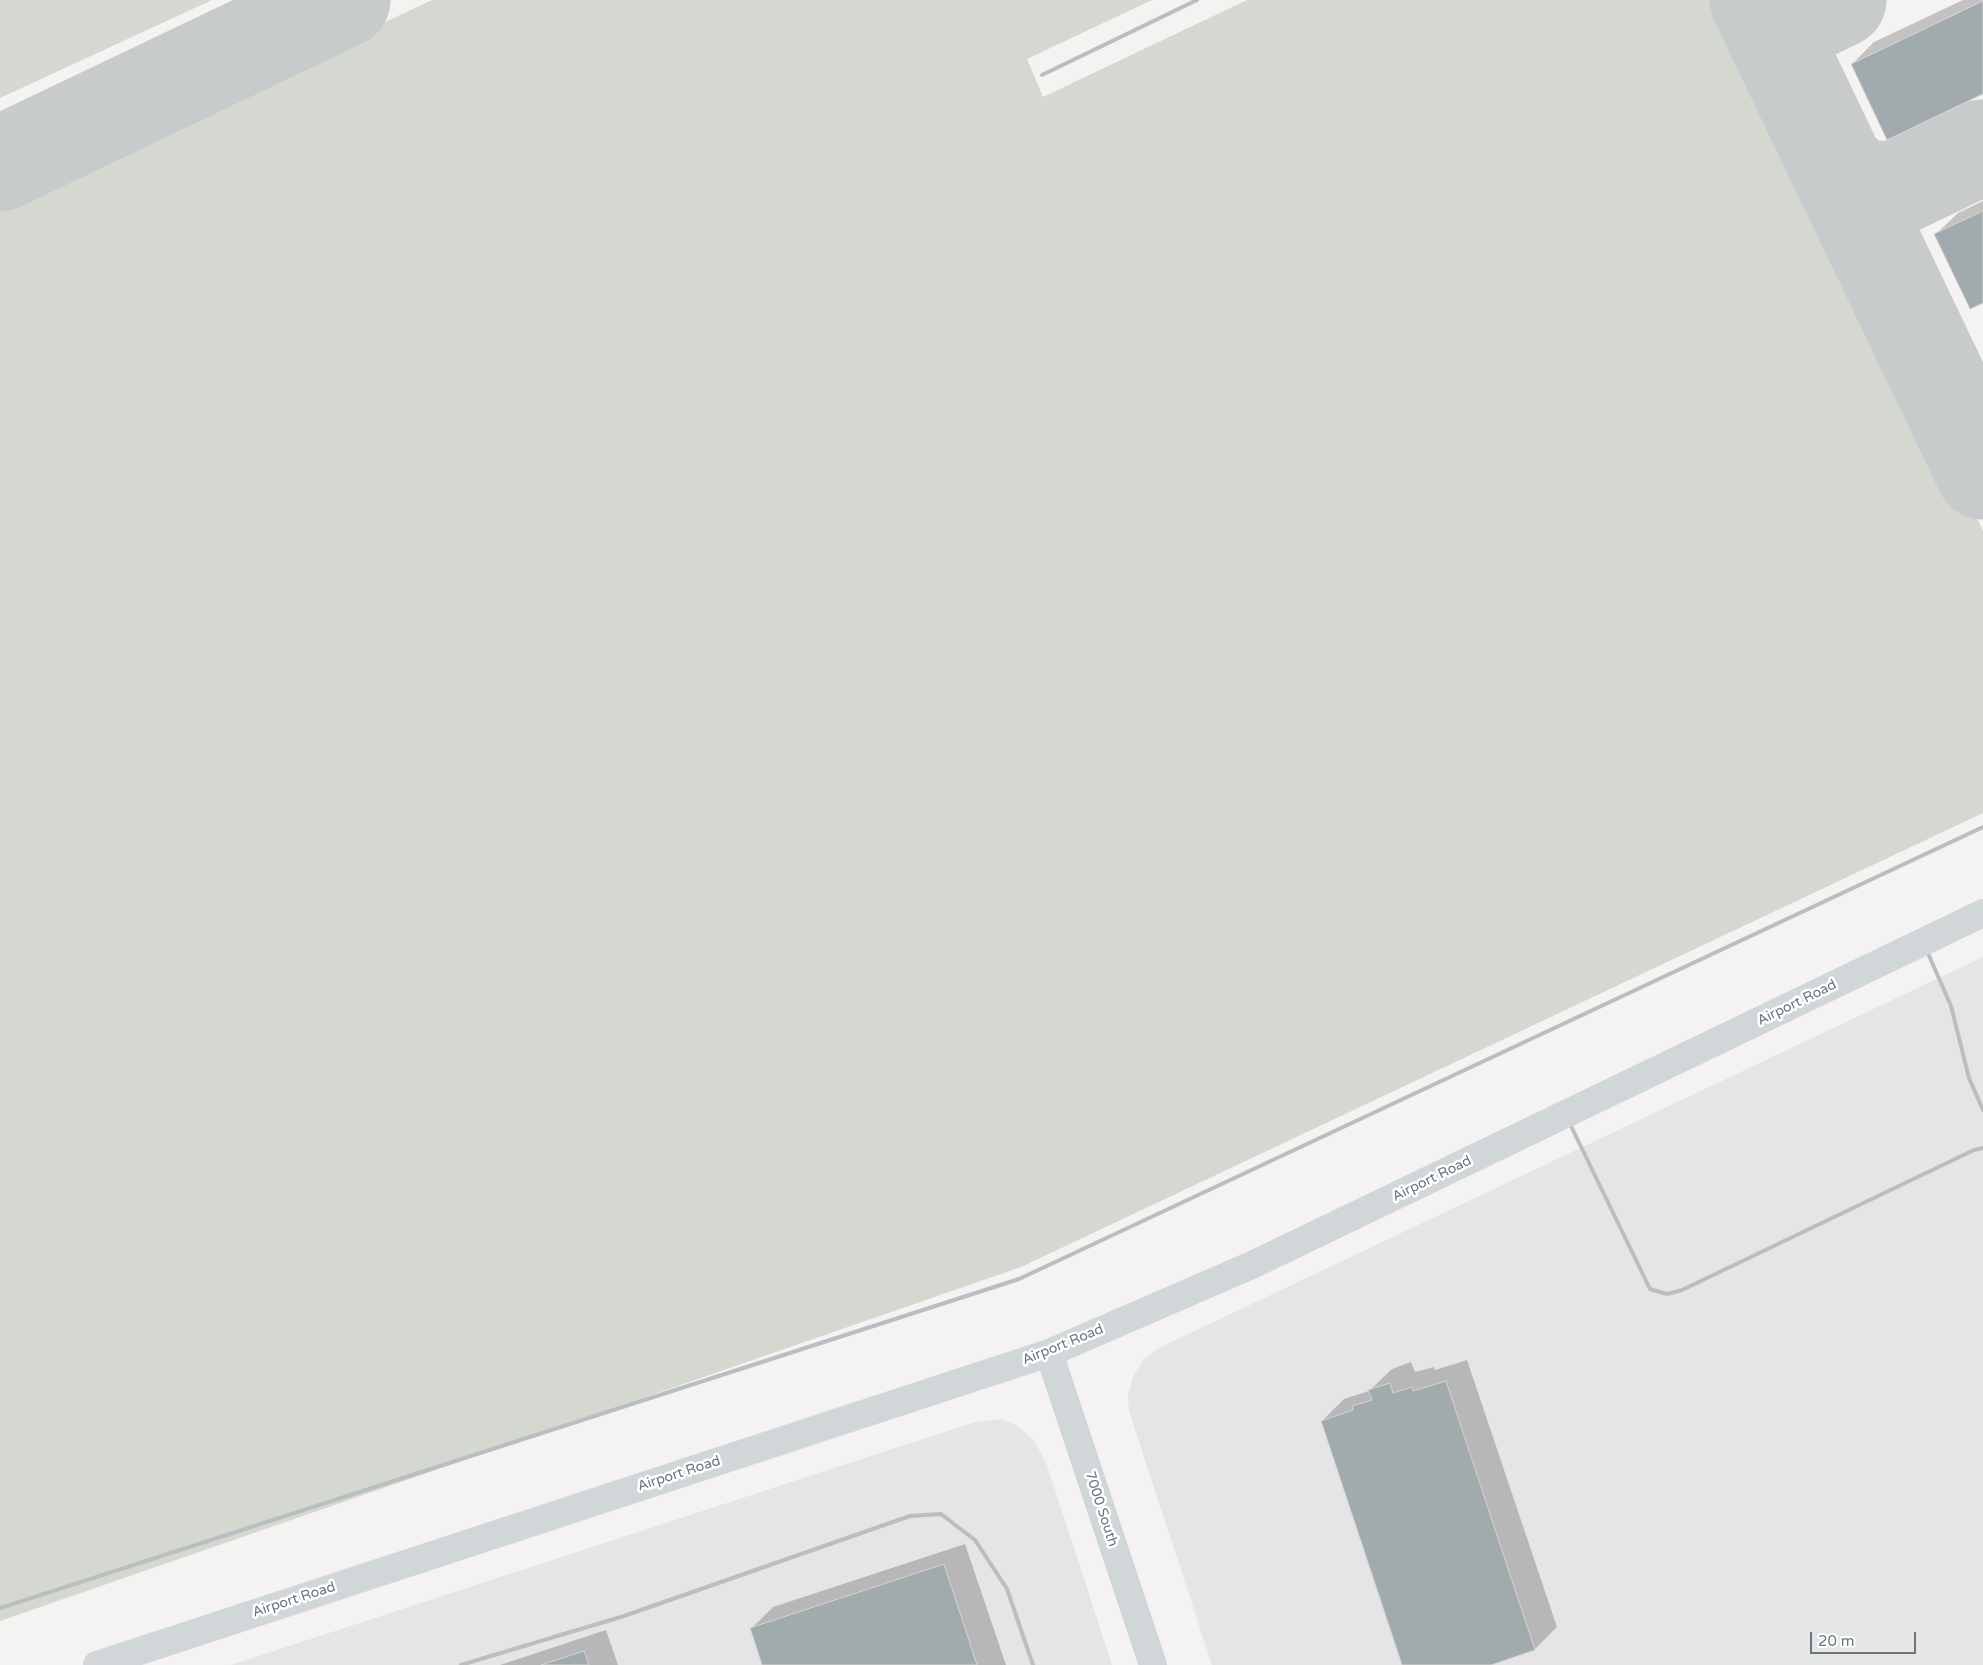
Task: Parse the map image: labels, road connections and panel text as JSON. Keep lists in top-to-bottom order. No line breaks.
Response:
{"streets":{"street":["Airport Road","7000 South"]},"crossings":[["Airport Road","7000 South"]],"scale_bar":"20 m"}
